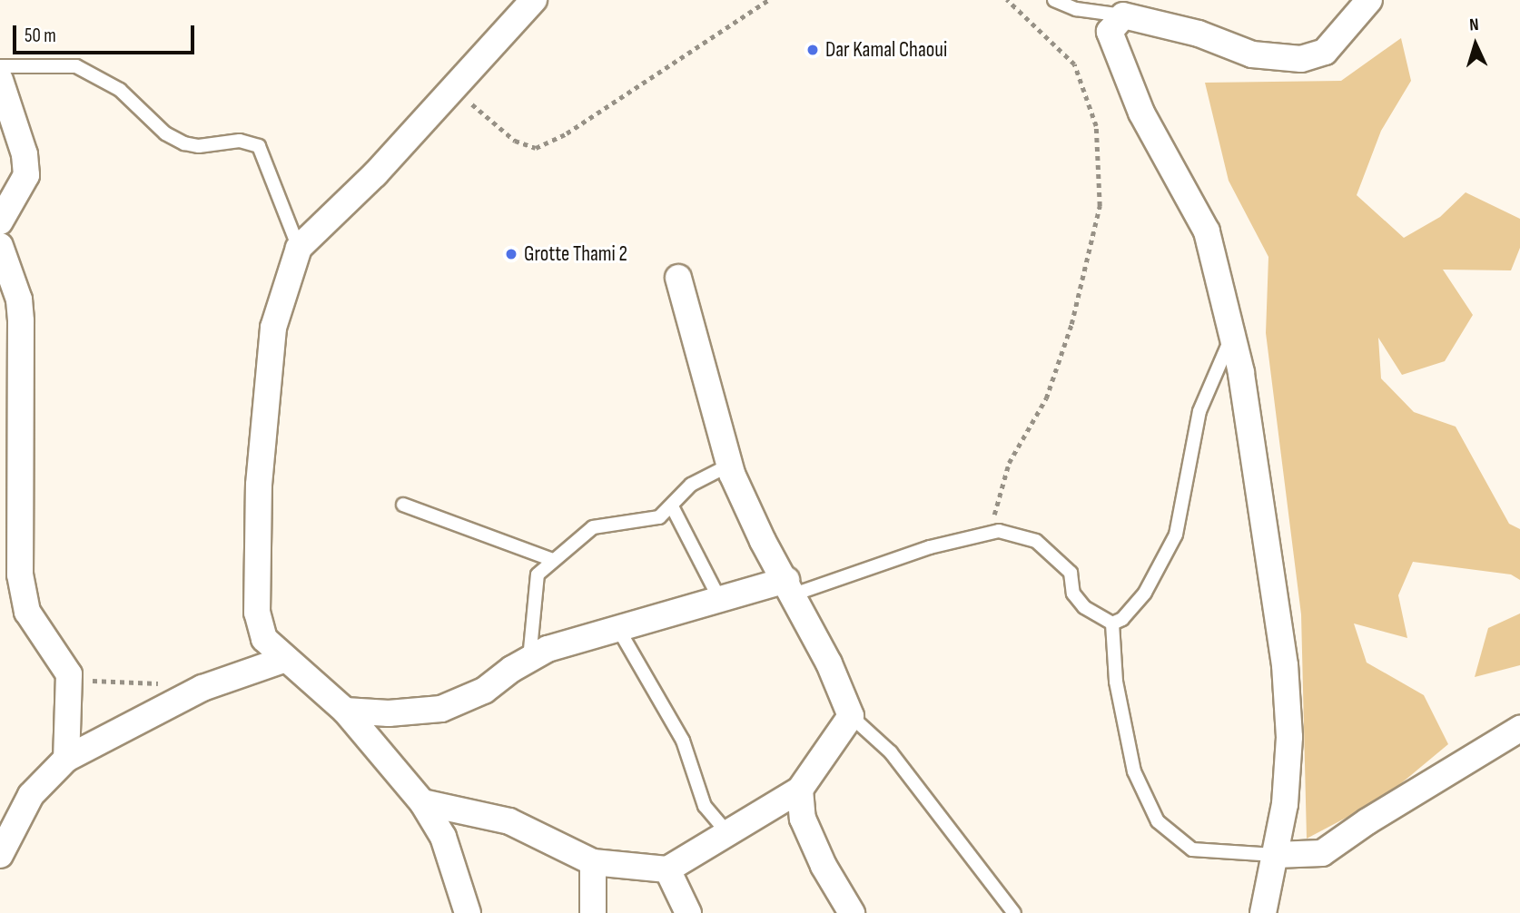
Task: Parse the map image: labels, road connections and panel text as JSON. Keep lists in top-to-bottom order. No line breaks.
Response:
{"places":["Dar Kamal Chaoui","Grotte Thami 2"],"scale_bar":"50 m","north":"top"}
